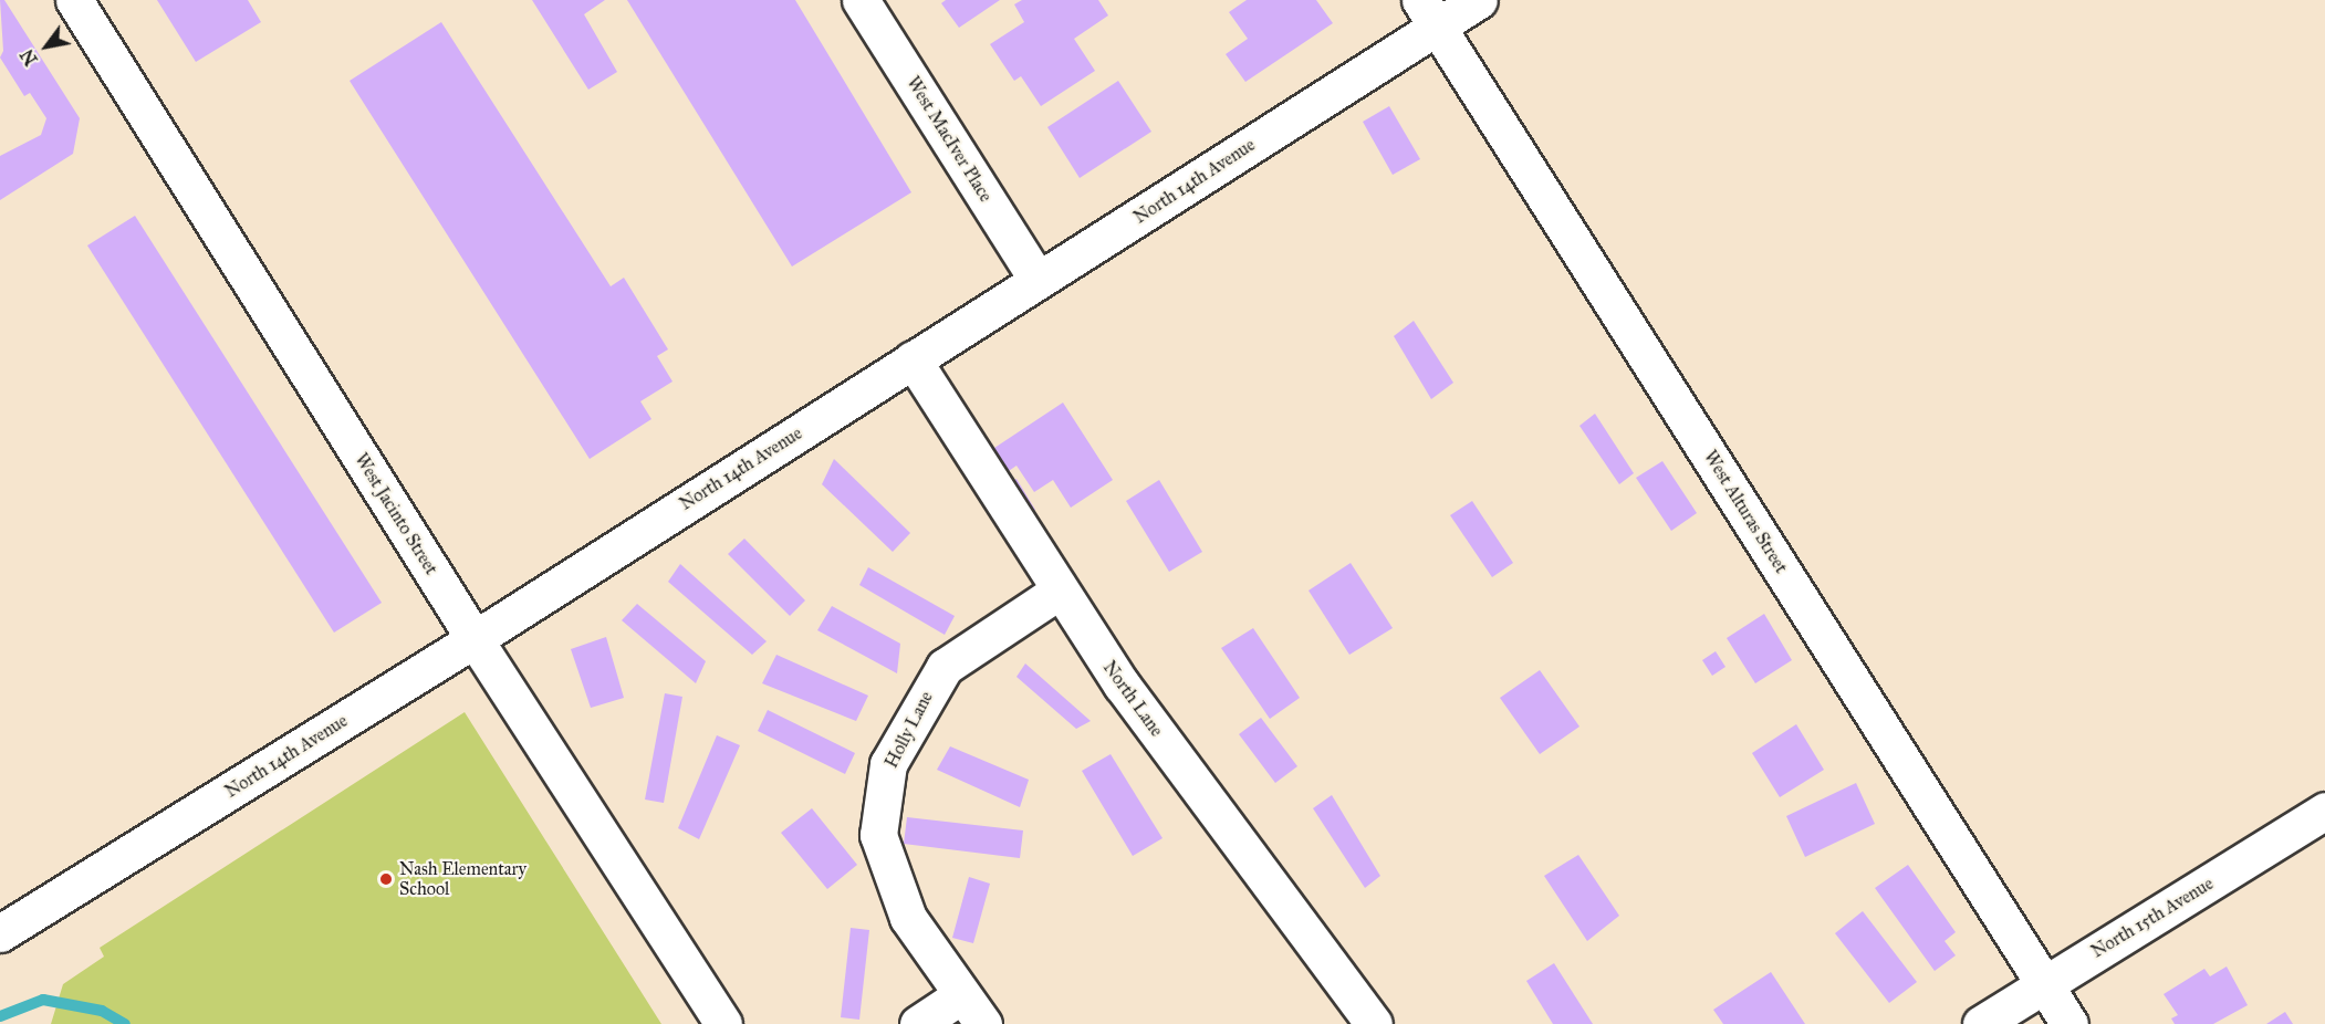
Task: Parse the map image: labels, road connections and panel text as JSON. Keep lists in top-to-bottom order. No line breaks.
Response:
{"streets":{"street":["West MacIver Place","North 14th Avenue","West Alturas Street","West Jacinto Street","North Lane","Holly Lane","North 15th Avenue"]},"crossings":[["West MacIver Place","North 14th Avenue"],["North 14th Avenue","West Alturas Street"],["North 14th Avenue","West Jacinto Street"],["North 14th Avenue","North Lane"],["West Alturas Street","North 15th Avenue"],["North Lane","Holly Lane"]],"places":["Nash Elementary School"],"north":"bottom left"}
